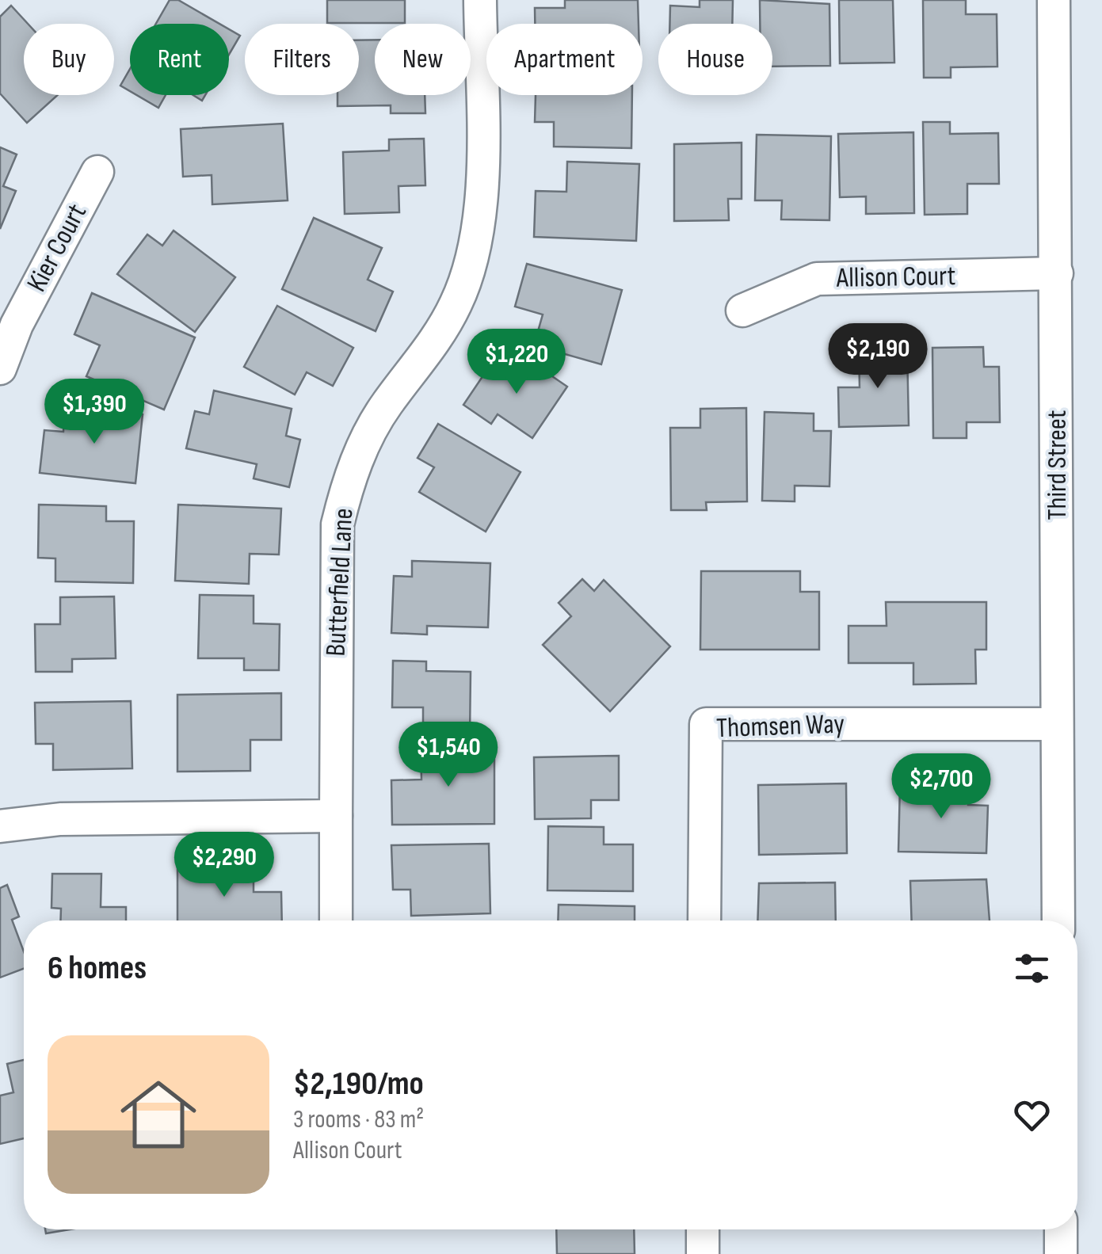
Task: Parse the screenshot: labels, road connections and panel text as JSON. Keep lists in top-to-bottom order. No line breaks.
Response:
{"streets":{"street":["Kier Court","Allison Court","Third Street","Butterfield Lane","Thomsen Way"]},"crossings":[["Allison Court","Third Street"],["Third Street","Thomsen Way"]],"page":{"chip":["Buy","Rent","Filters","New","Apartment","House"],"price":["$2,190","$1,220","$1,390","$1,540","$2,700","$2,290"],"heading":"6 homes","list":[{"name":"$2,190/mo","note":"3 rooms · 83 m² · Allison Court"}]}}
